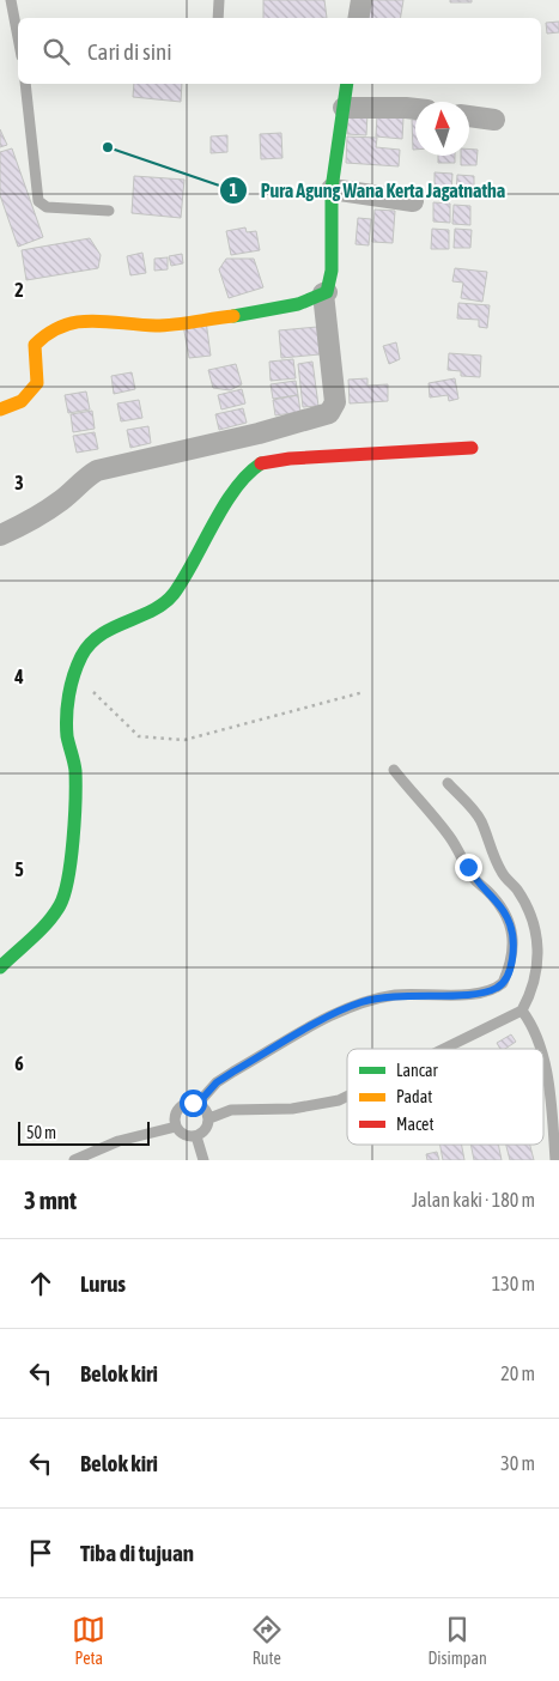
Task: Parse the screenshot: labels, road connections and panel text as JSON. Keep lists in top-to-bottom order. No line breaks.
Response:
{"places":["Pura Agung Wana Kerta Jagatnatha"],"legend":["Lancar","Padat","Macet"],"scale_bar":"50 m","north":"top","page":{"search":"Cari di sini","scale":"50 m","heading":["3 mnt","Jalan kaki · 180 m"],"list":[["Lurus","130 m"],["Belok kiri","20 m"],["Belok kiri","30 m"],"Tiba di tujuan"],"nav":["Peta","Rute","Disimpan"]},"grid":{"rows":["2","3","4","5","6"]}}
